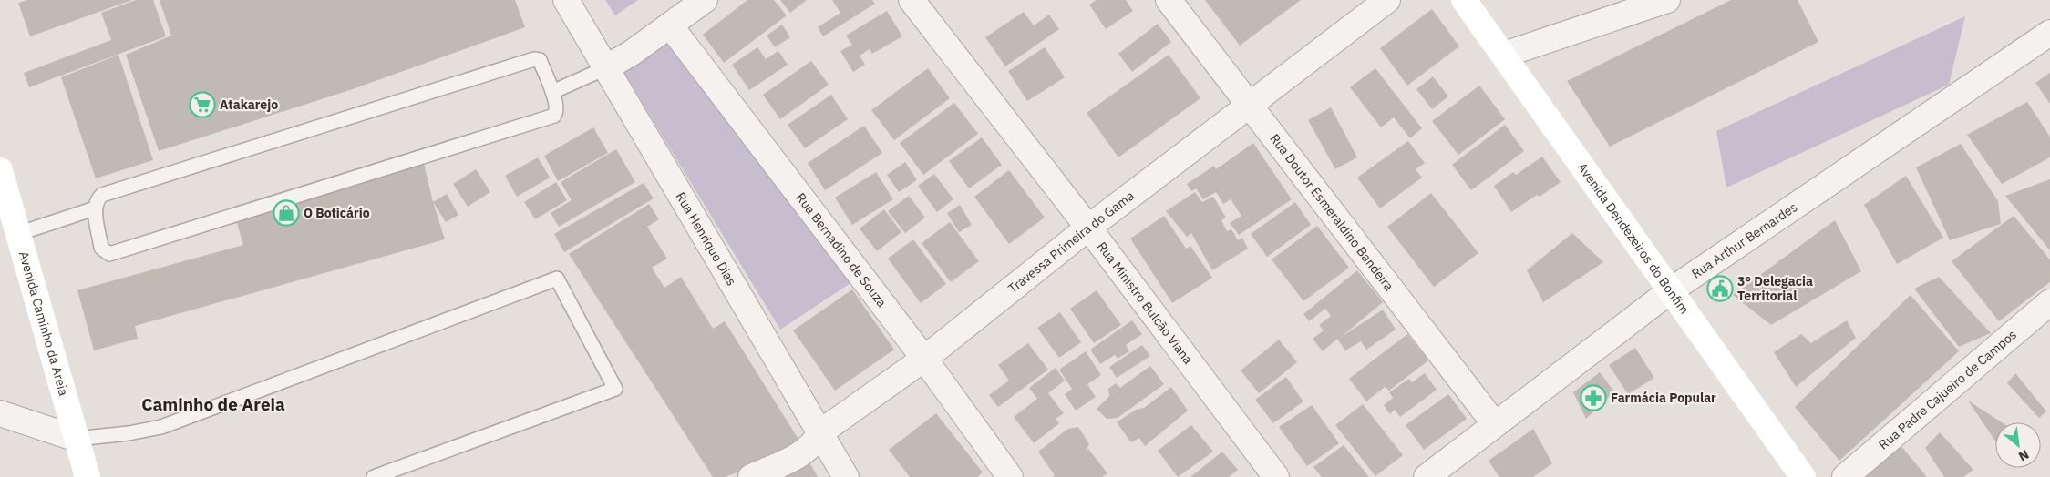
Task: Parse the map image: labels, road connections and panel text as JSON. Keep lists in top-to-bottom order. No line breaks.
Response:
{"streets":{"main road":["Avenida Dendezeiros do Bonfim","Avenida Caminho da Areia"],"street":["Rua Doutor Esmeraldino Bandeira","Rua Henrique Dias","Rua Arthur Bernardes","Travessa Primeira do Gama","Rua Bernadino de Souza","Rua Ministro Bulcão Viana","Rua Padre Cajueiro de Campos"]},"crossings":[["Rua Doutor Esmeraldino Bandeira","Rua Arthur Bernardes"],["Rua Doutor Esmeraldino Bandeira","Travessa Primeira do Gama"],["Rua Henrique Dias","Travessa Primeira do Gama"],["Avenida Dendezeiros do Bonfim","Rua Arthur Bernardes"],["Travessa Primeira do Gama","Rua Bernadino de Souza"],["Travessa Primeira do Gama","Rua Ministro Bulcão Viana"]],"districts":["Caminho de Areia"],"places":{"supermarket":["Atakarejo"],"shop":["O Boticário"],"public building":["3° Delegacia Territorial"],"pharmacy":["Farmácia Popular"]},"north":"bottom right"}
